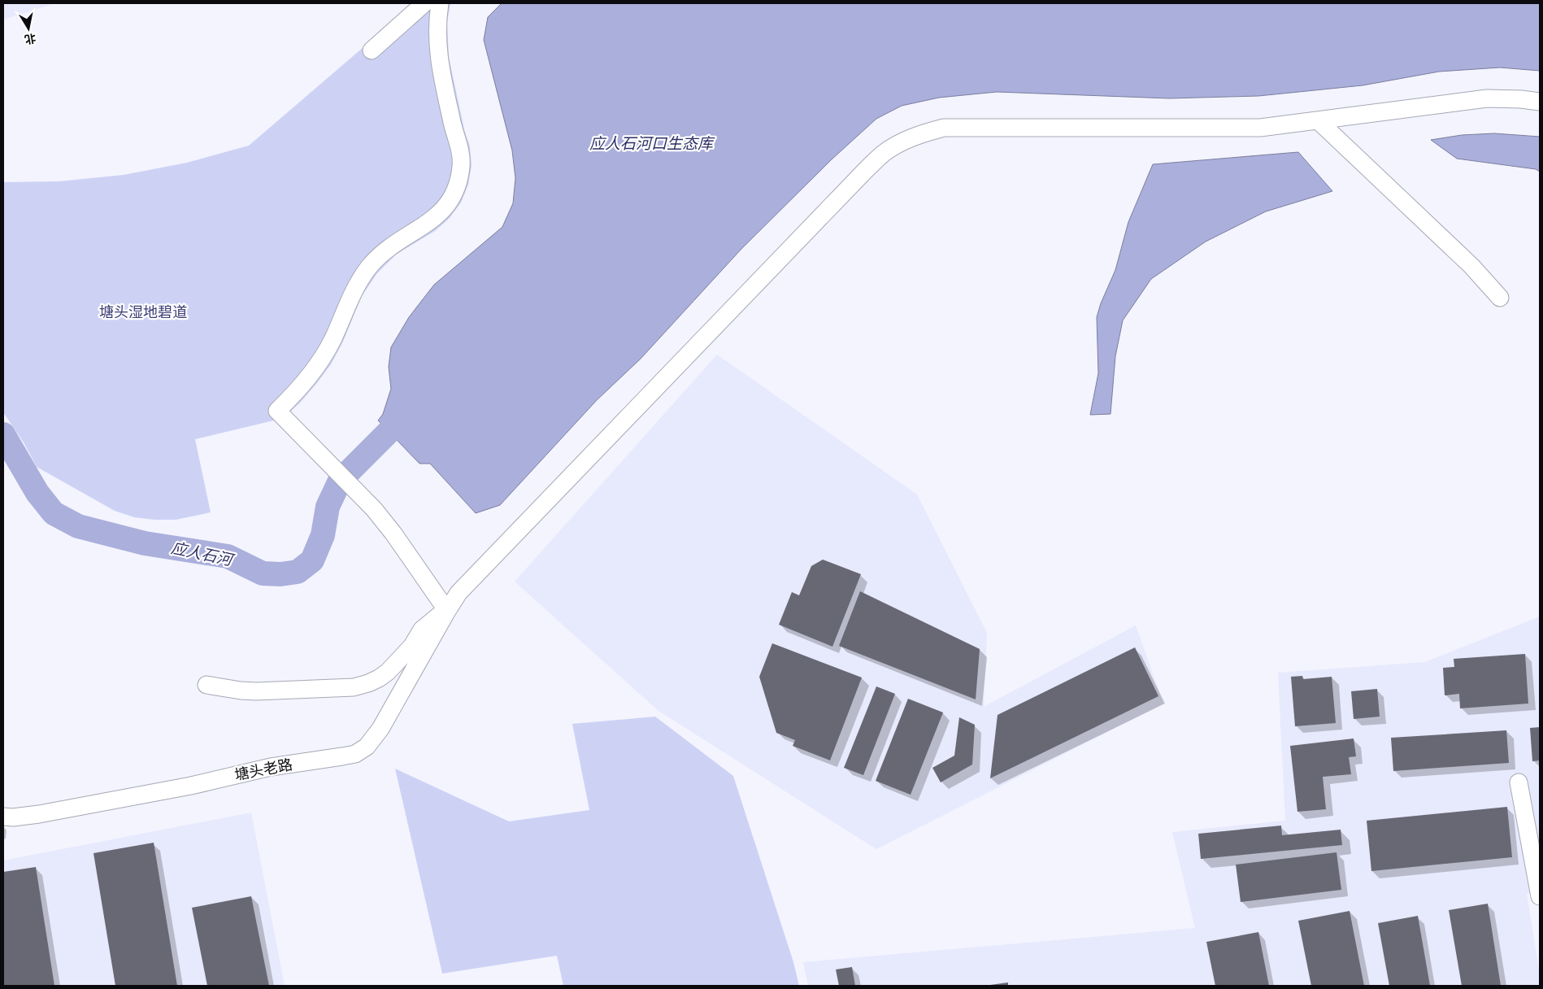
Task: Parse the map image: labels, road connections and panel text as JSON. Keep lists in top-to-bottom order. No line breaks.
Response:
{"streets":{"street":["塘头老路"]},"water":["应人石河口生态库","应人石河"],"parks":["塘头湿地碧道"],"north":"bottom"}
